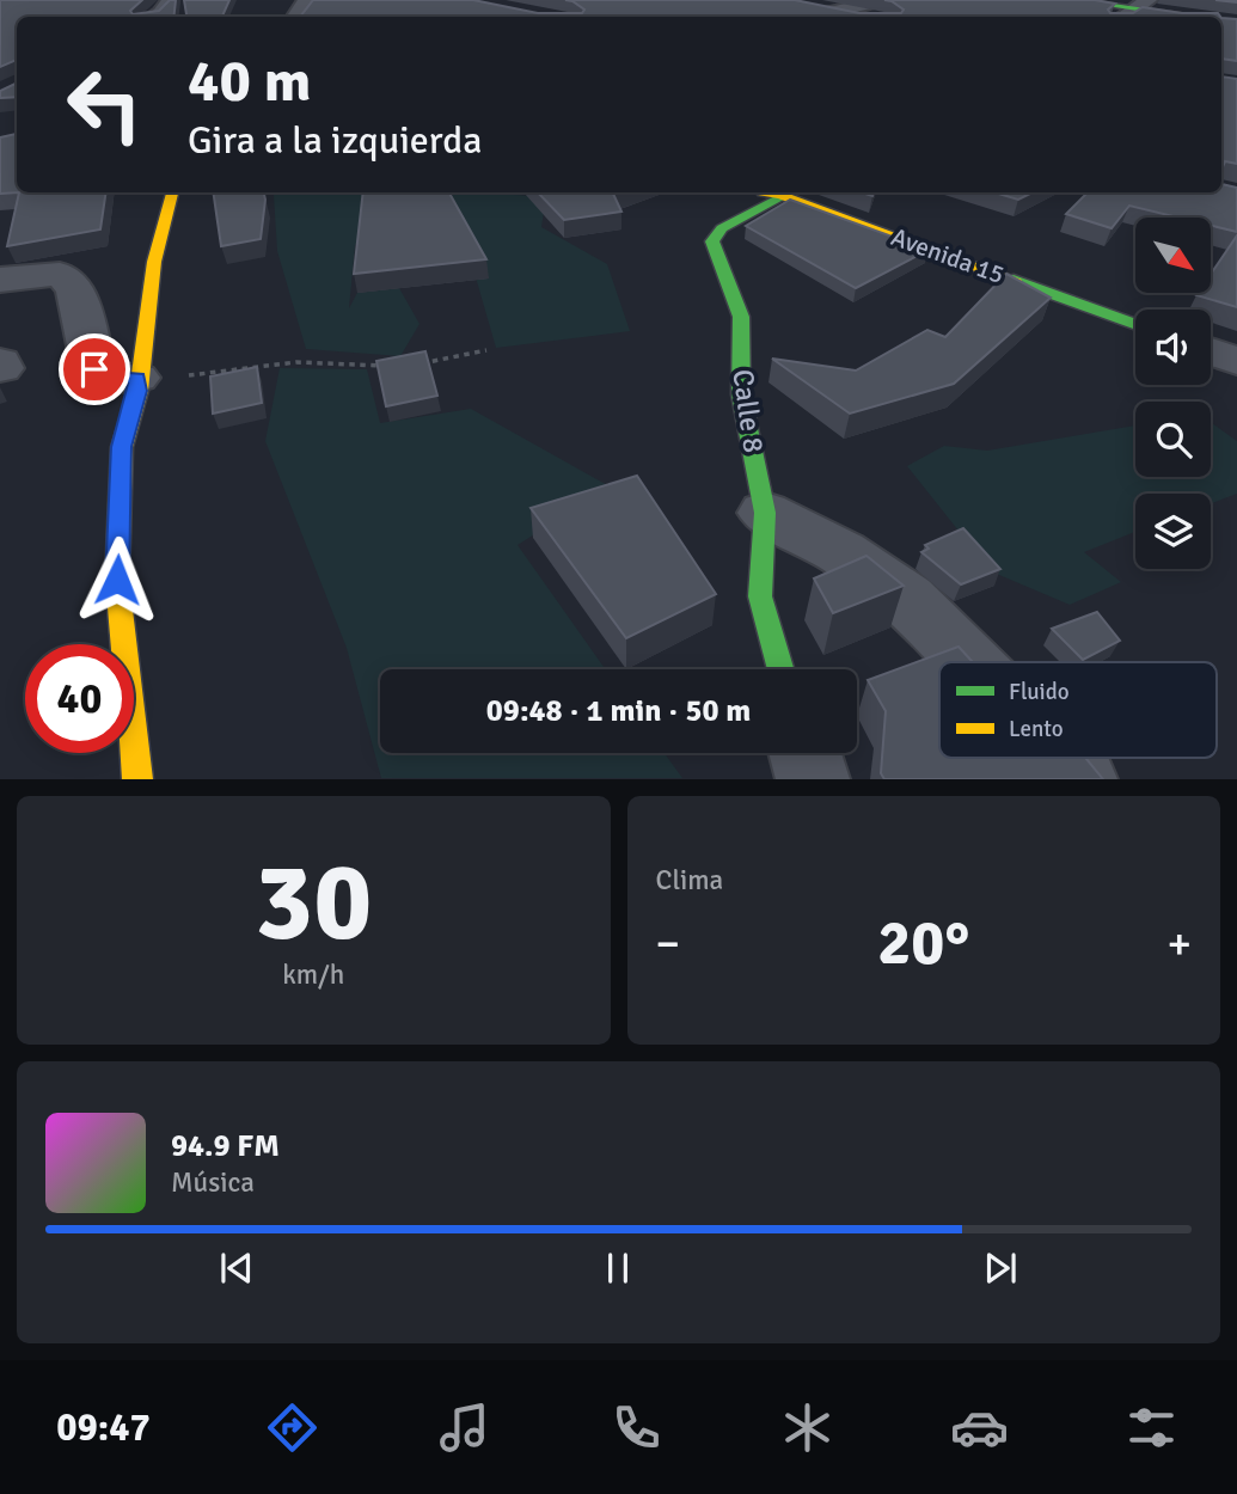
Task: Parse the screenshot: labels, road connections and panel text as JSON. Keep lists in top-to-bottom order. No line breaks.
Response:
{"streets":{"street":["Avenida 15","Calle 8"]},"legend":["Fluido","Lento"],"north":"bottom right","page":{"turn":["40 m","Gira a la izquierda"],"limit":"40","trip":"09:48 · 1 min · 50 m","tile":[["30","km/h"],"Clima"],"heat":["−","20°","+"],"song":["94.9 FM","Música"],"tabs":"09:47"}}
